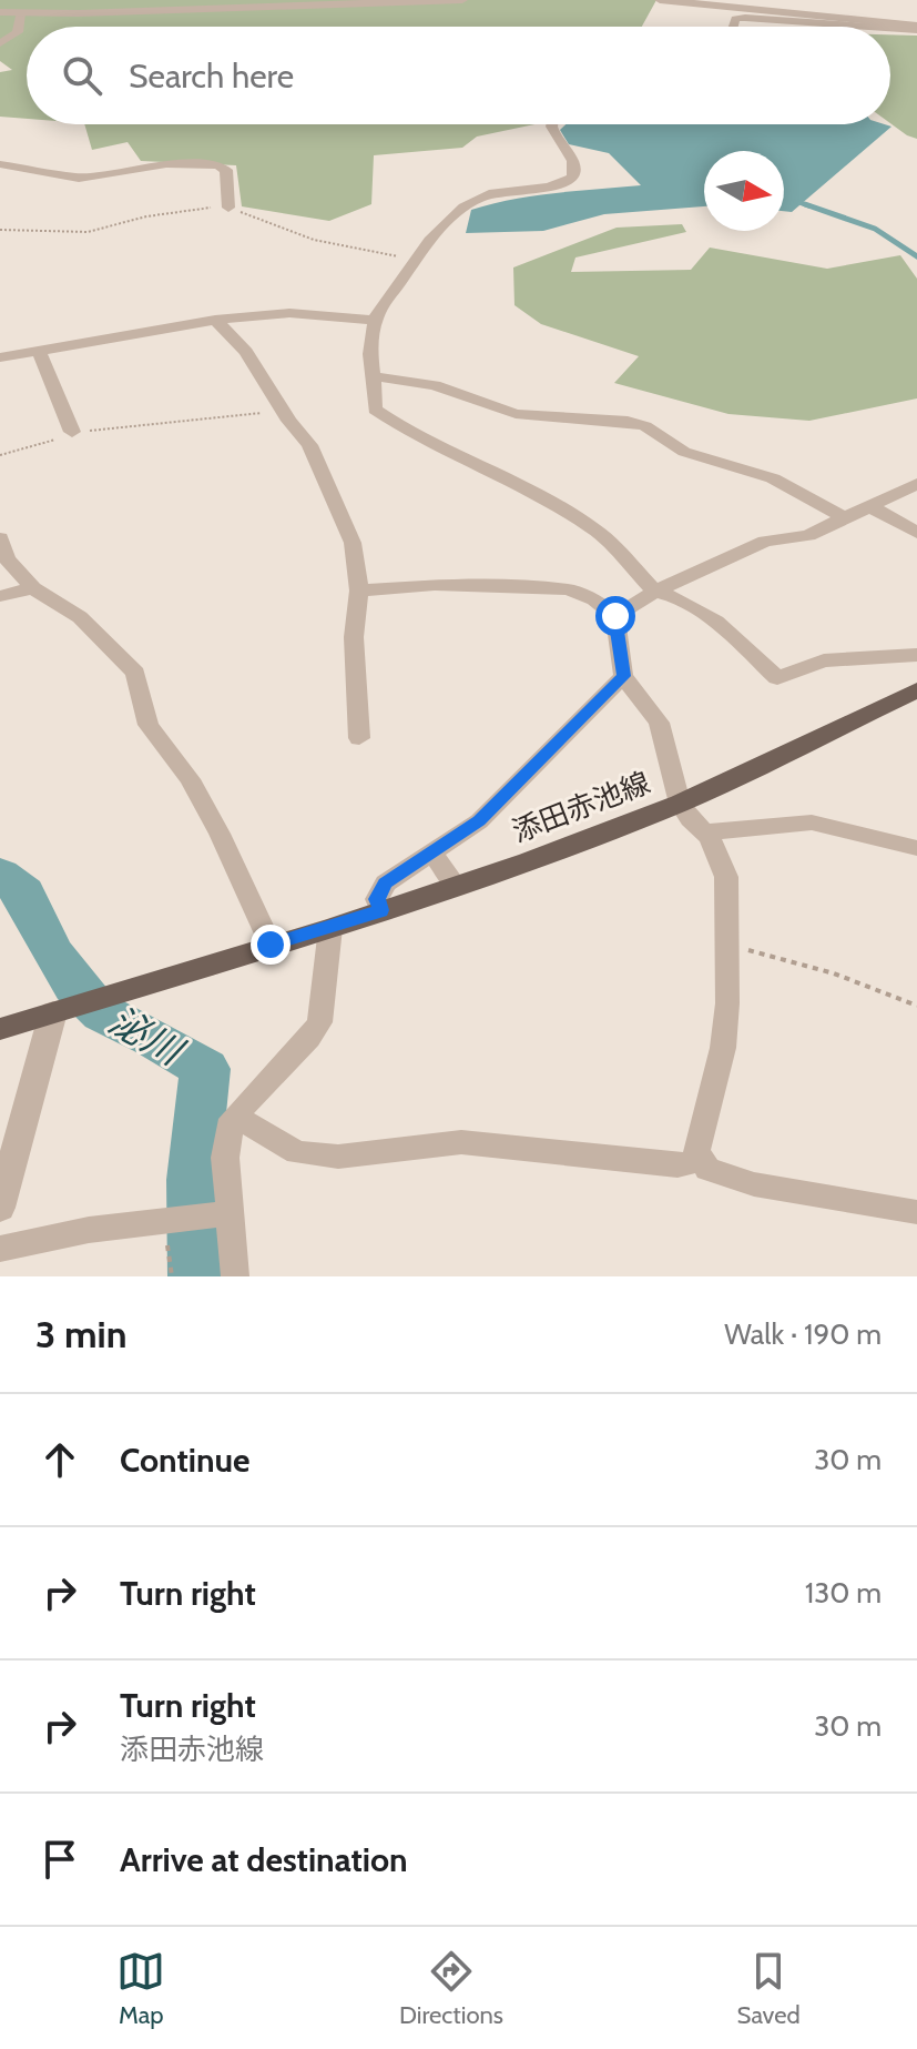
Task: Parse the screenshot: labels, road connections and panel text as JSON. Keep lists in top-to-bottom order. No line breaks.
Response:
{"streets":{"main road":["添田赤池線"]},"water":["泌川"],"north":"right","page":{"search":"Search here","heading":["3 min","Walk · 190 m"],"list":[["Continue","30 m"],["Turn right","130 m"],["Turn right","添田赤池線","30 m"],"Arrive at destination"],"nav":["Map","Directions","Saved"]}}
